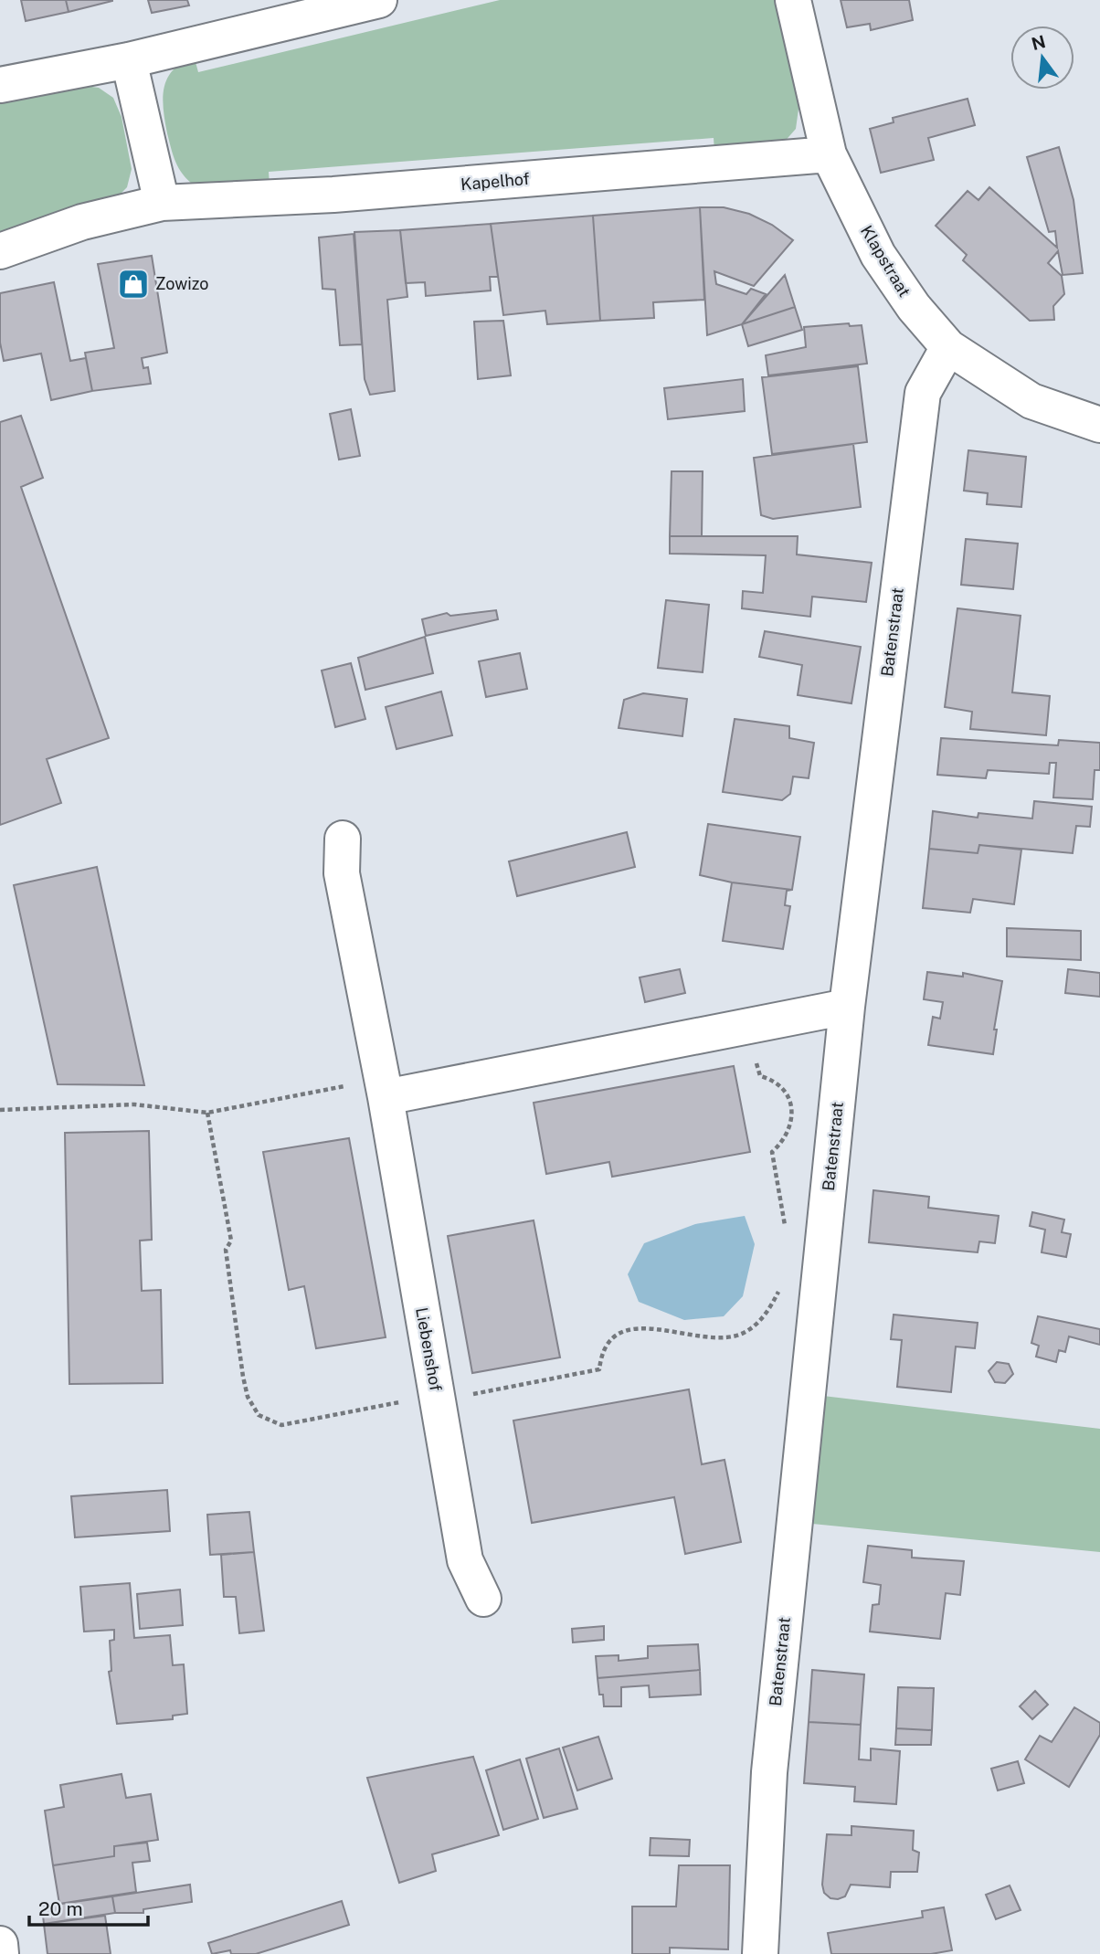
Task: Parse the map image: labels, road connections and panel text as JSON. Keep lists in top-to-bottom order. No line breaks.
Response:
{"streets":{"street":["Kapelhof","Klapstraat","Batenstraat","Liebenshof"]},"crossings":[["Kapelhof","Klapstraat"],["Klapstraat","Batenstraat"]],"places":{"shop":["Zowizo"]},"scale_bar":"20 m","north":"top"}
